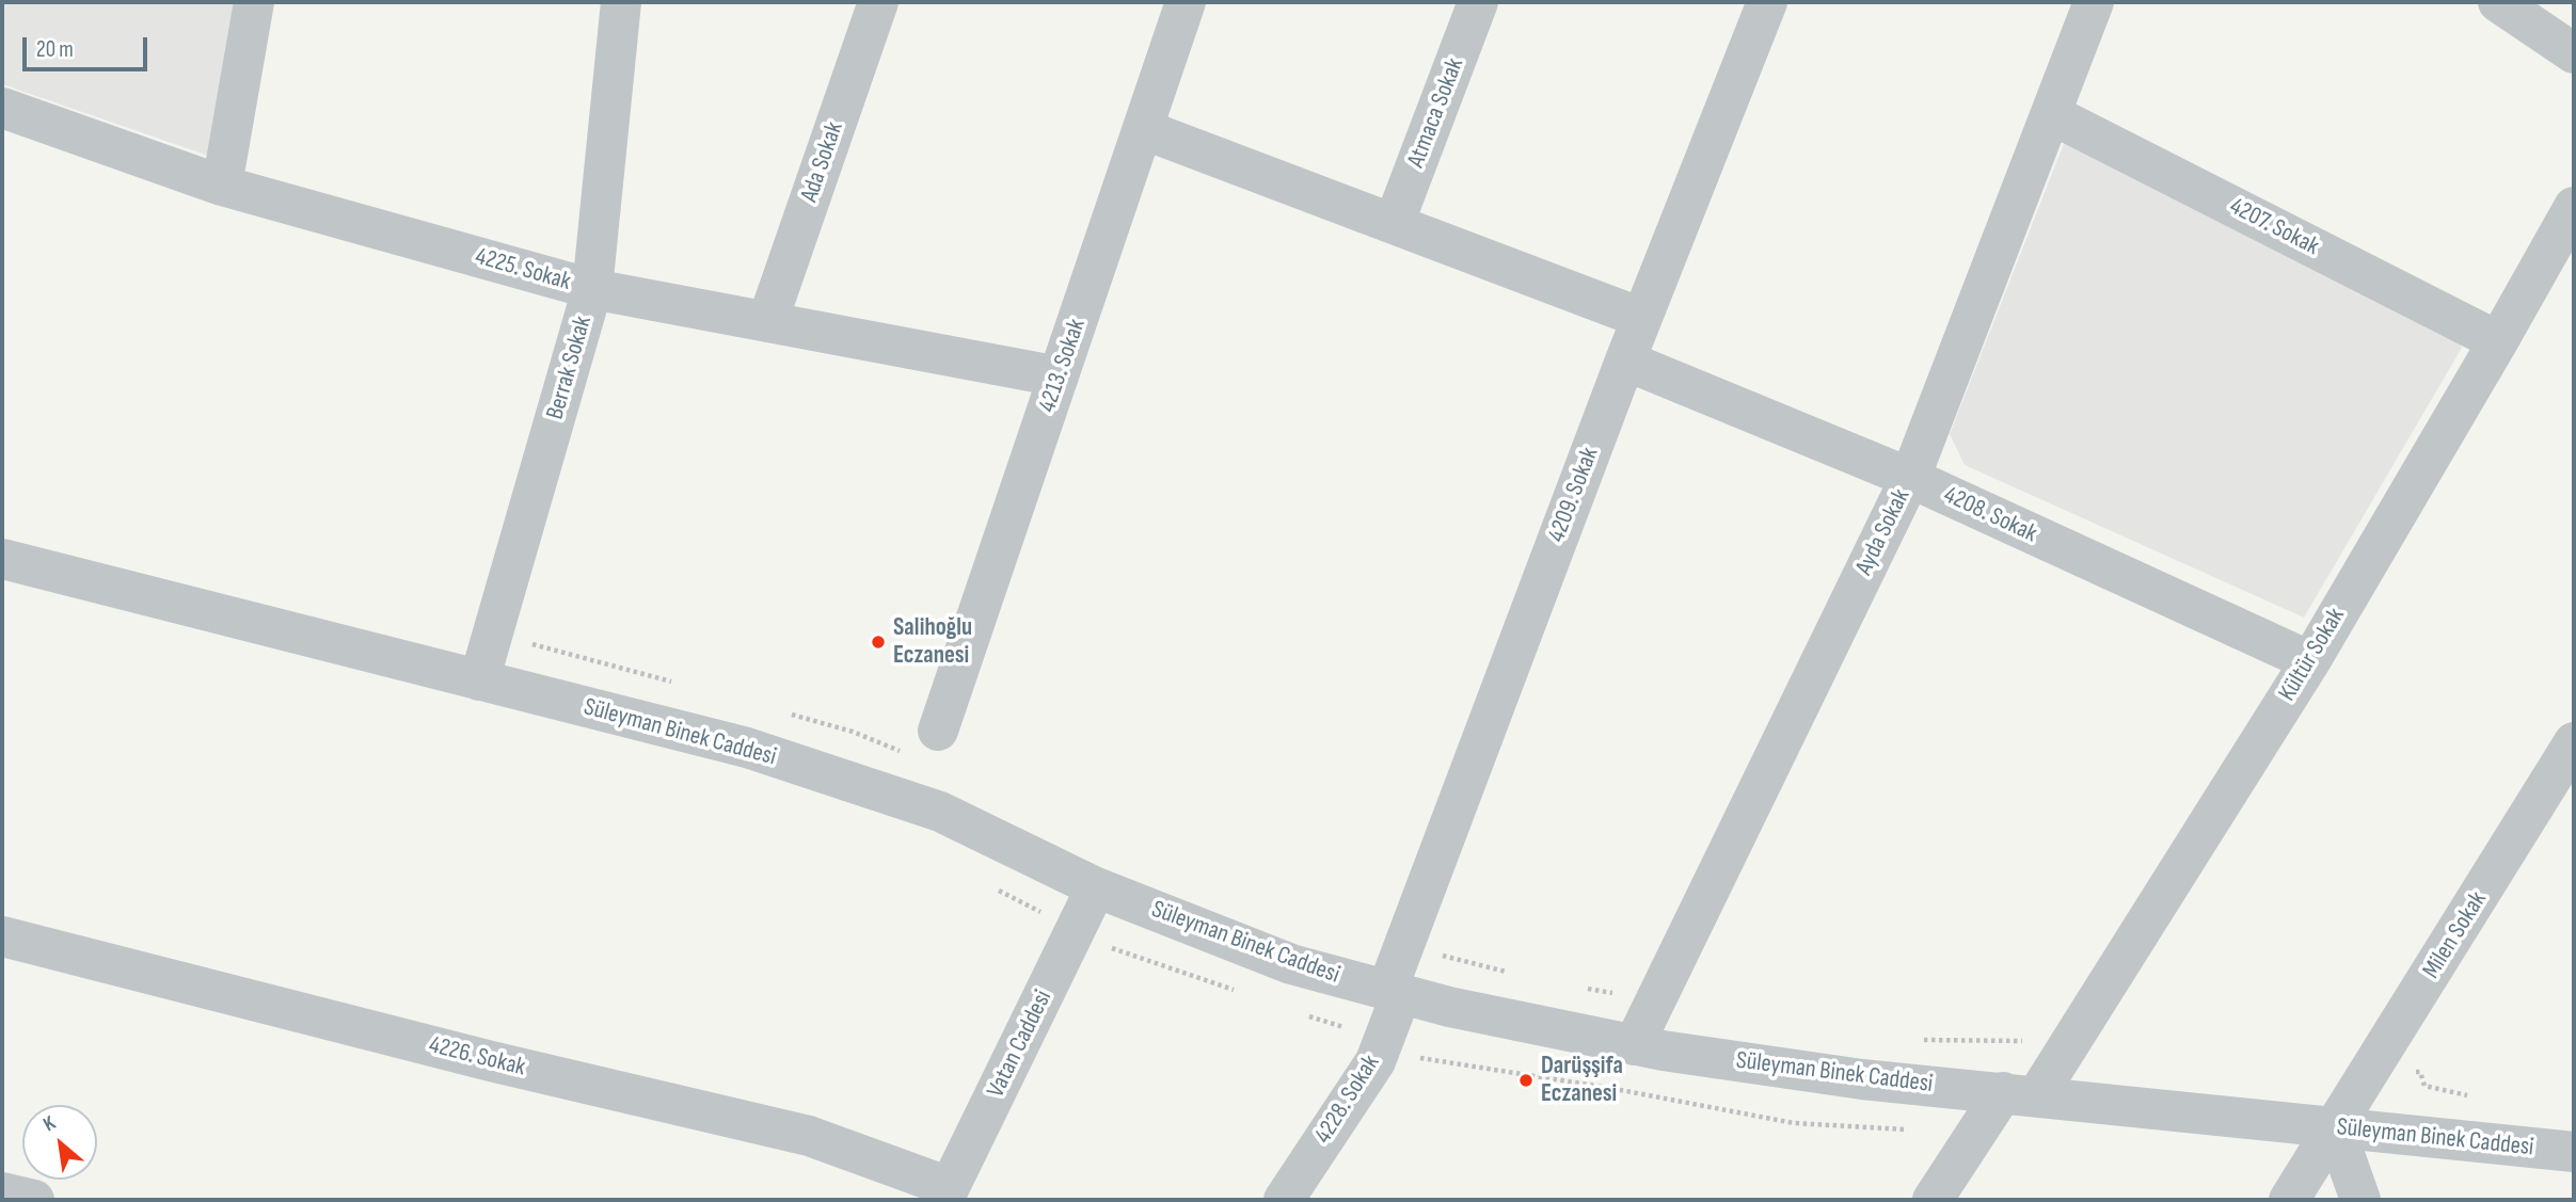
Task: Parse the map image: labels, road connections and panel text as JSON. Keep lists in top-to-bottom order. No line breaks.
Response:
{"streets":{"street":["Atmaca Sokak","Ada Sokak","4207. Sokak","4225. Sokak","4213. Sokak","Berrak Sokak","4209. Sokak","4208. Sokak","Ayda Sokak","Kültür Sokak","Süleyman Binek Caddesi","Milen Sokak","Vatan Caddesi","4226. Sokak","4228. Sokak"]},"crossings":[["Ada Sokak","4225. Sokak"],["4207. Sokak","Ayda Sokak"],["4207. Sokak","Kültür Sokak"],["4225. Sokak","4213. Sokak"],["4225. Sokak","Berrak Sokak"],["Berrak Sokak","Süleyman Binek Caddesi"],["4209. Sokak","4208. Sokak"],["4209. Sokak","Süleyman Binek Caddesi"],["4209. Sokak","4228. Sokak"],["4208. Sokak","Ayda Sokak"],["4208. Sokak","Kültür Sokak"],["Ayda Sokak","Süleyman Binek Caddesi"],["Kültür Sokak","Süleyman Binek Caddesi"],["Süleyman Binek Caddesi","Milen Sokak"],["Süleyman Binek Caddesi","Vatan Caddesi"],["Süleyman Binek Caddesi","4228. Sokak"],["Vatan Caddesi","4226. Sokak"]],"places":["Salihoğlu Eczanesi","Darüşşifa Eczanesi"],"scale_bar":"20 m","north":"top left"}
